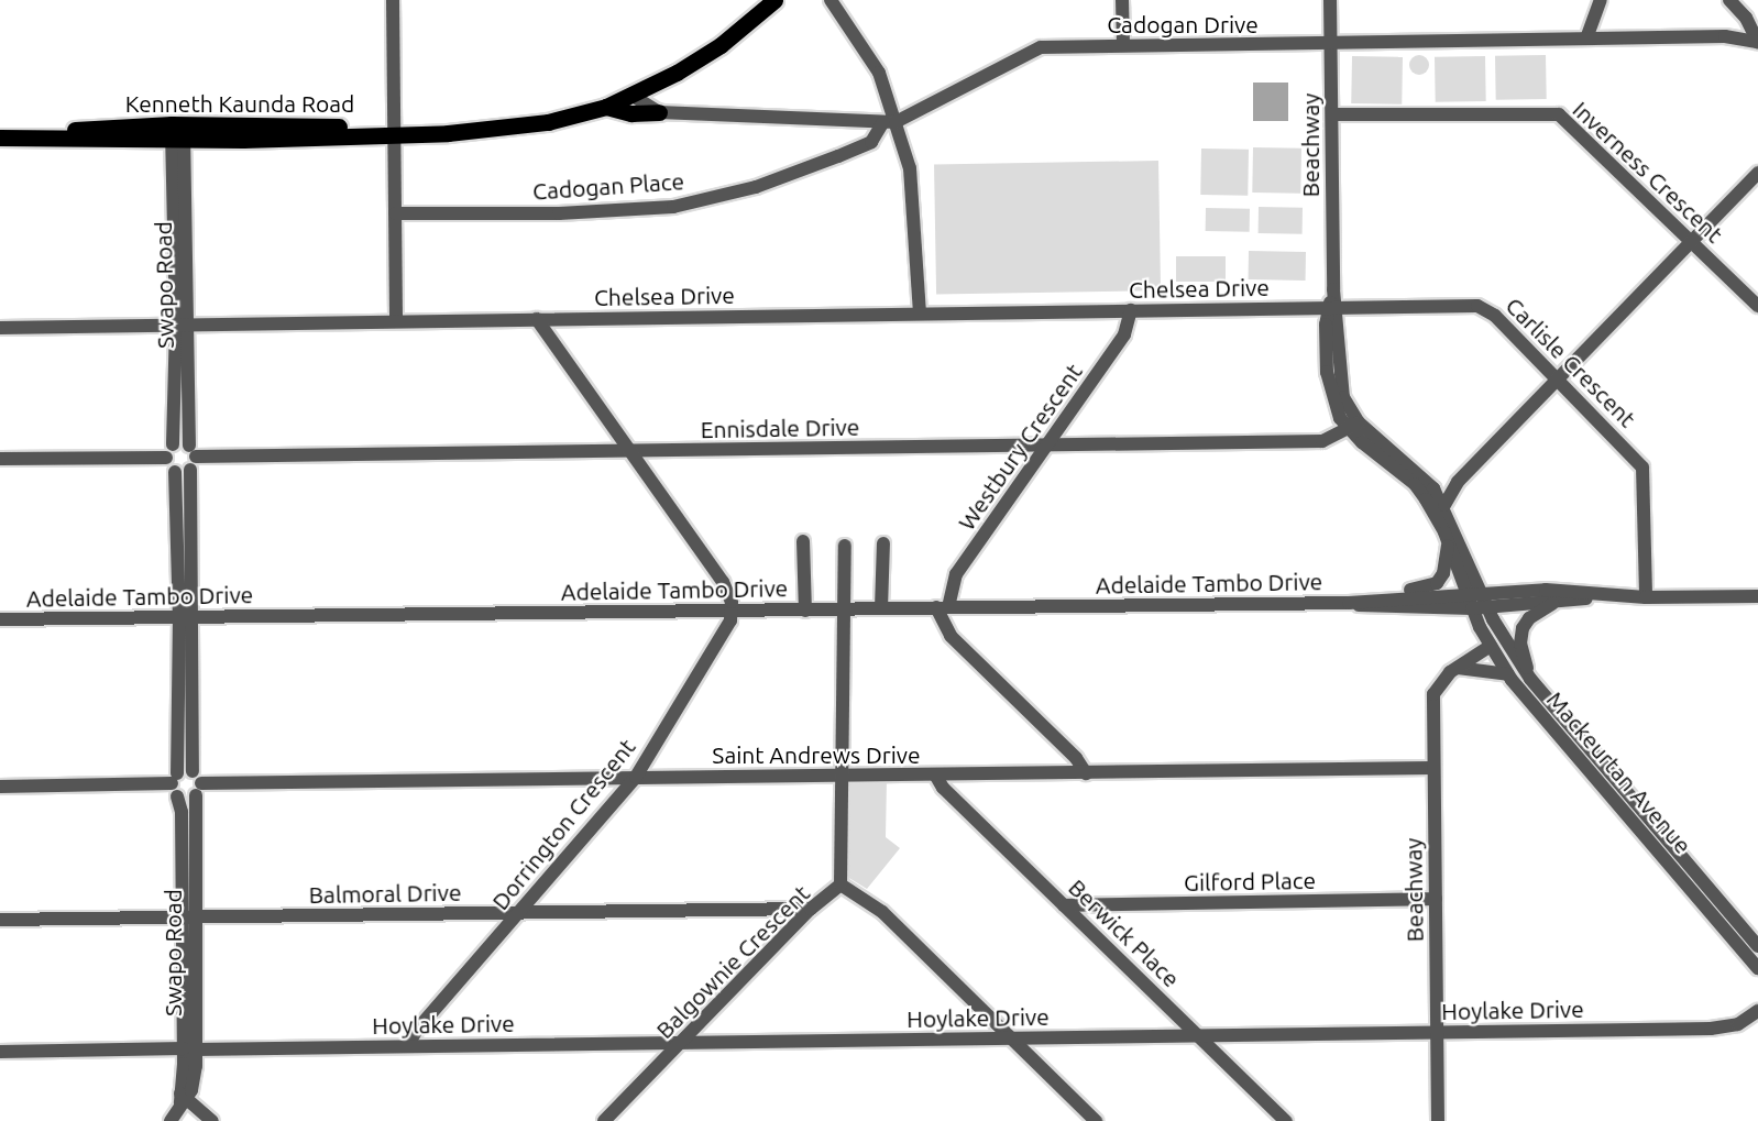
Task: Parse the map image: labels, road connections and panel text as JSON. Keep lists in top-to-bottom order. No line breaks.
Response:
{"streets":{"main road":["Kenneth Kaunda Road"],"street":["Cadogan Drive","Beachway","Inverness Crescent","Cadogan Place","Swapo Road","Chelsea Drive","Carlisle Crescent","Ennisdale Drive","Westbury Crescent","Adelaide Tambo Drive","Saint Andrews Drive","Mackeurtan Avenue","Dorrington Crescent","Gilford Place","Balmoral Drive","Berwick Place","Balgownie Crescent","Hoylake Drive"]},"crossings":[["Cadogan Drive","Kenneth Kaunda Road"],["Cadogan Drive","Beachway"],["Cadogan Drive","Cadogan Place"],["Kenneth Kaunda Road","Swapo Road"],["Beachway","Inverness Crescent"],["Beachway","Chelsea Drive"],["Beachway","Carlisle Crescent"],["Beachway","Ennisdale Drive"],["Beachway","Adelaide Tambo Drive"],["Beachway","Saint Andrews Drive"],["Beachway","Mackeurtan Avenue"],["Beachway","Gilford Place"],["Beachway","Hoylake Drive"],["Swapo Road","Chelsea Drive"],["Swapo Road","Ennisdale Drive"],["Swapo Road","Adelaide Tambo Drive"],["Swapo Road","Saint Andrews Drive"],["Swapo Road","Balmoral Drive"],["Swapo Road","Hoylake Drive"],["Chelsea Drive","Carlisle Crescent"],["Chelsea Drive","Westbury Crescent"],["Carlisle Crescent","Adelaide Tambo Drive"],["Ennisdale Drive","Westbury Crescent"],["Westbury Crescent","Adelaide Tambo Drive"],["Adelaide Tambo Drive","Mackeurtan Avenue"],["Adelaide Tambo Drive","Dorrington Crescent"],["Saint Andrews Drive","Dorrington Crescent"],["Saint Andrews Drive","Berwick Place"],["Dorrington Crescent","Balmoral Drive"],["Dorrington Crescent","Hoylake Drive"],["Gilford Place","Berwick Place"],["Balmoral Drive","Balgownie Crescent"],["Berwick Place","Hoylake Drive"],["Balgownie Crescent","Hoylake Drive"]]}
